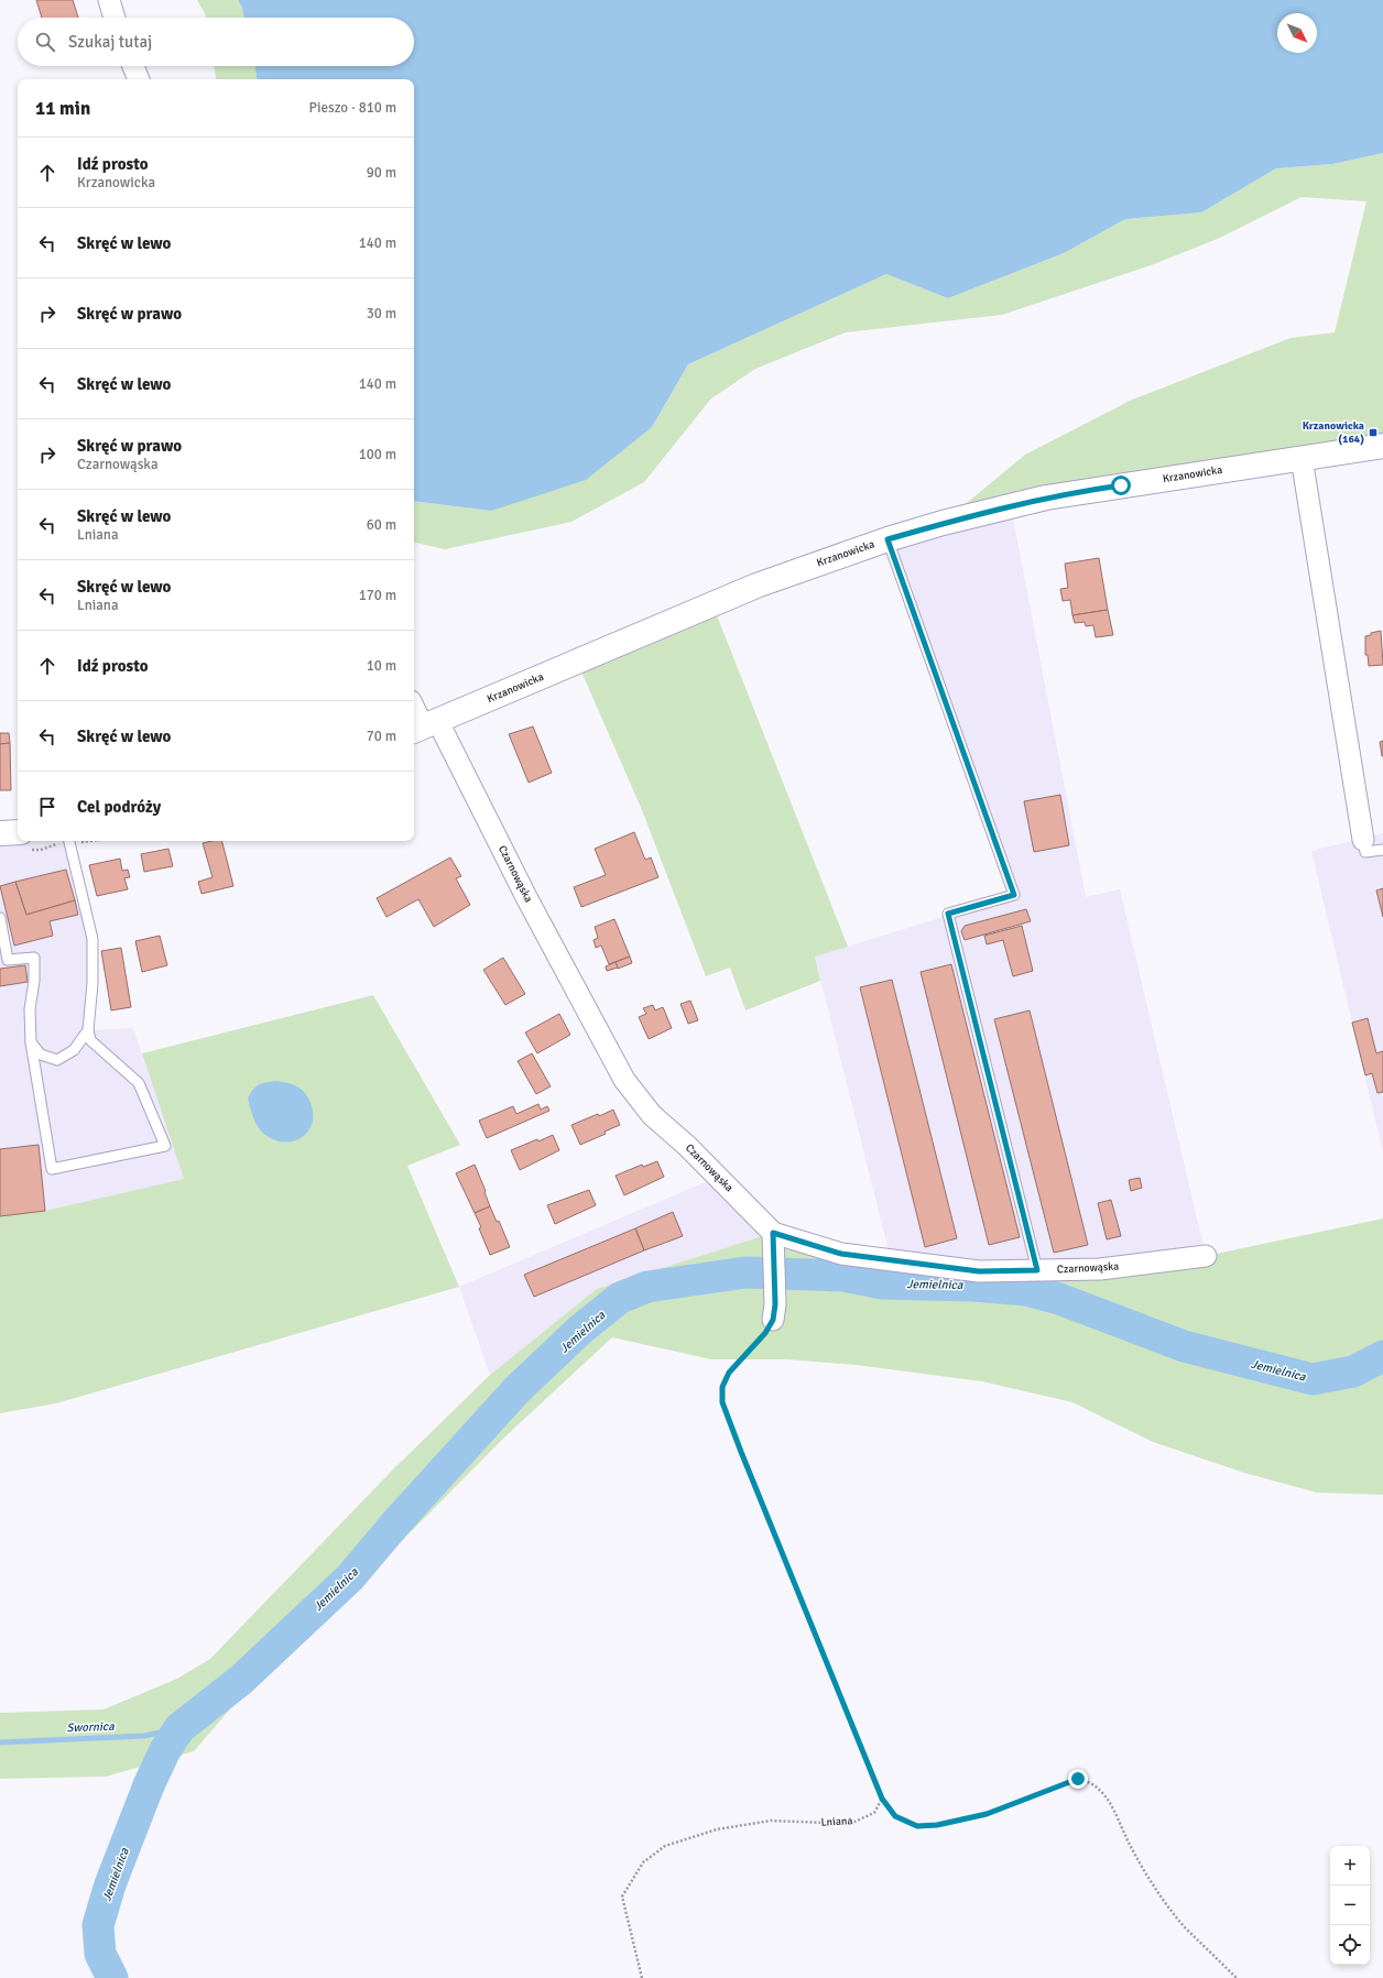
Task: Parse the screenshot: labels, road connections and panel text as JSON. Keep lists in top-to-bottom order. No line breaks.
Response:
{"streets":{"street":["Krzanowicka","Czarnowąska"],"path":["Lniana"]},"crossings":[["Krzanowicka","Czarnowąska"]],"water":["Jemielnica","Swornica"],"places":{"transit":["Krzanowicka (164)"]},"north":"bottom right","page":{"search":"Szukaj tutaj","heading":["11 min","Pieszo · 810 m"],"list":[["Idź prosto","Krzanowicka","90 m"],["Skręć w lewo","140 m"],["Skręć w prawo","30 m"],["Skręć w lewo","140 m"],["Skręć w prawo","Czarnowąska","100 m"],["Skręć w lewo","Lniana","60 m"],["Skręć w lewo","Lniana","170 m"],["Idź prosto","10 m"],["Skręć w lewo","70 m"],"Cel podróży"],"map_buttons":["+","−"]}}
